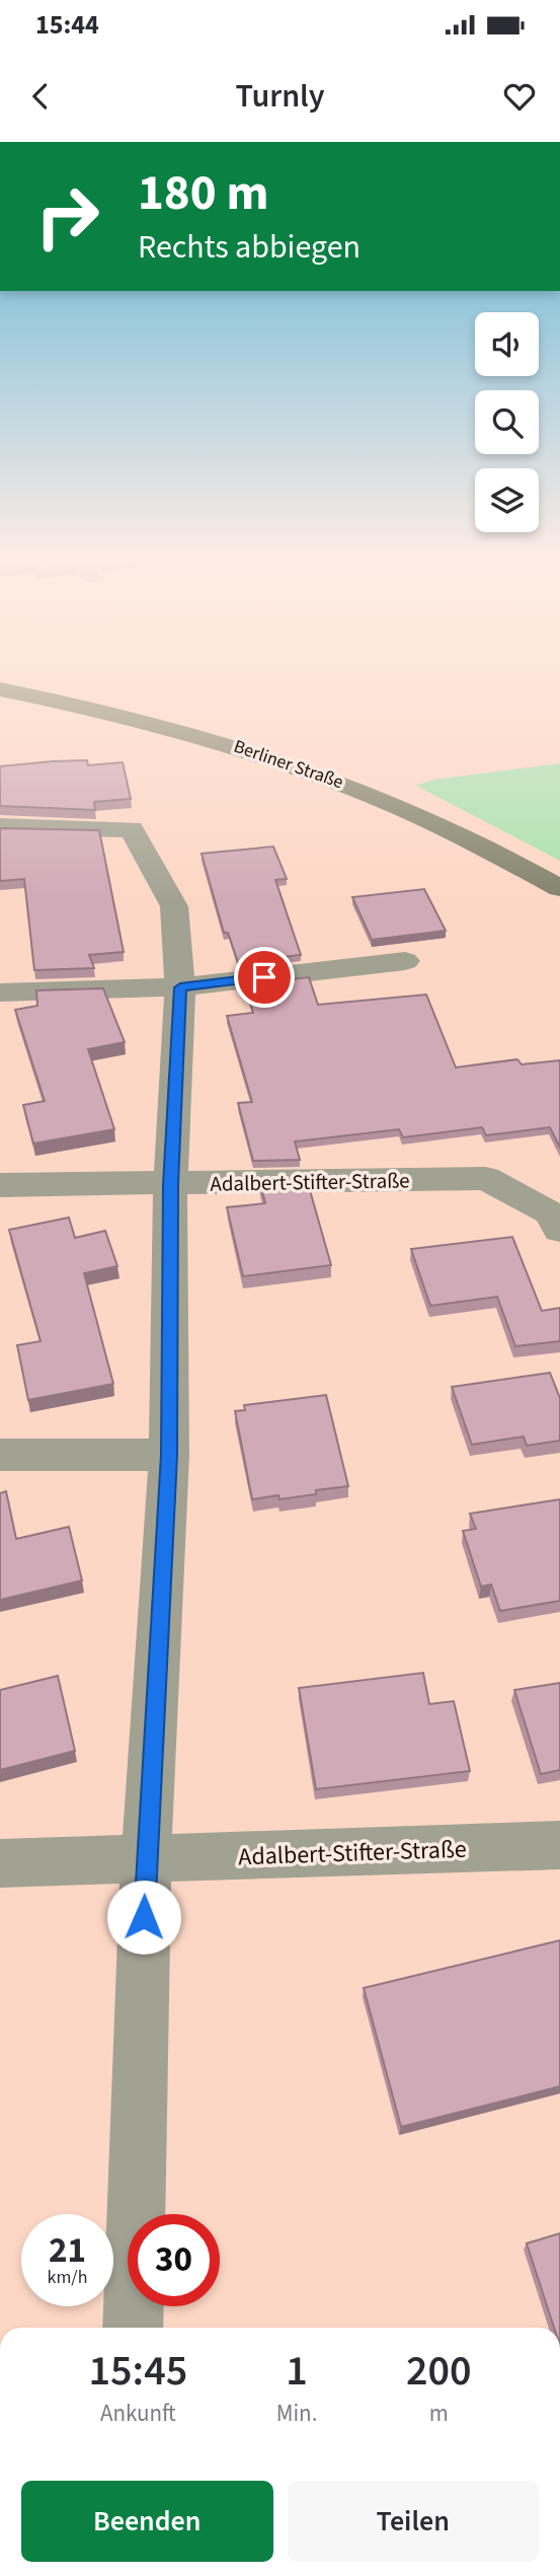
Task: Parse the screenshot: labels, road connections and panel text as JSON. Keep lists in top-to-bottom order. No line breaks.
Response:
{"streets":{"main road":["Berliner Straße"],"street":["Adalbert-Stifter-Straße"]},"page":{"status":"15:44","header":"Turnly","turn":["180 m","Rechts abbiegen"],"speed":"21 km/h","limit":"30","eta":["15:45","Ankunft","1","Min.","200","m"],"buttons":["Beenden","Teilen"]}}
